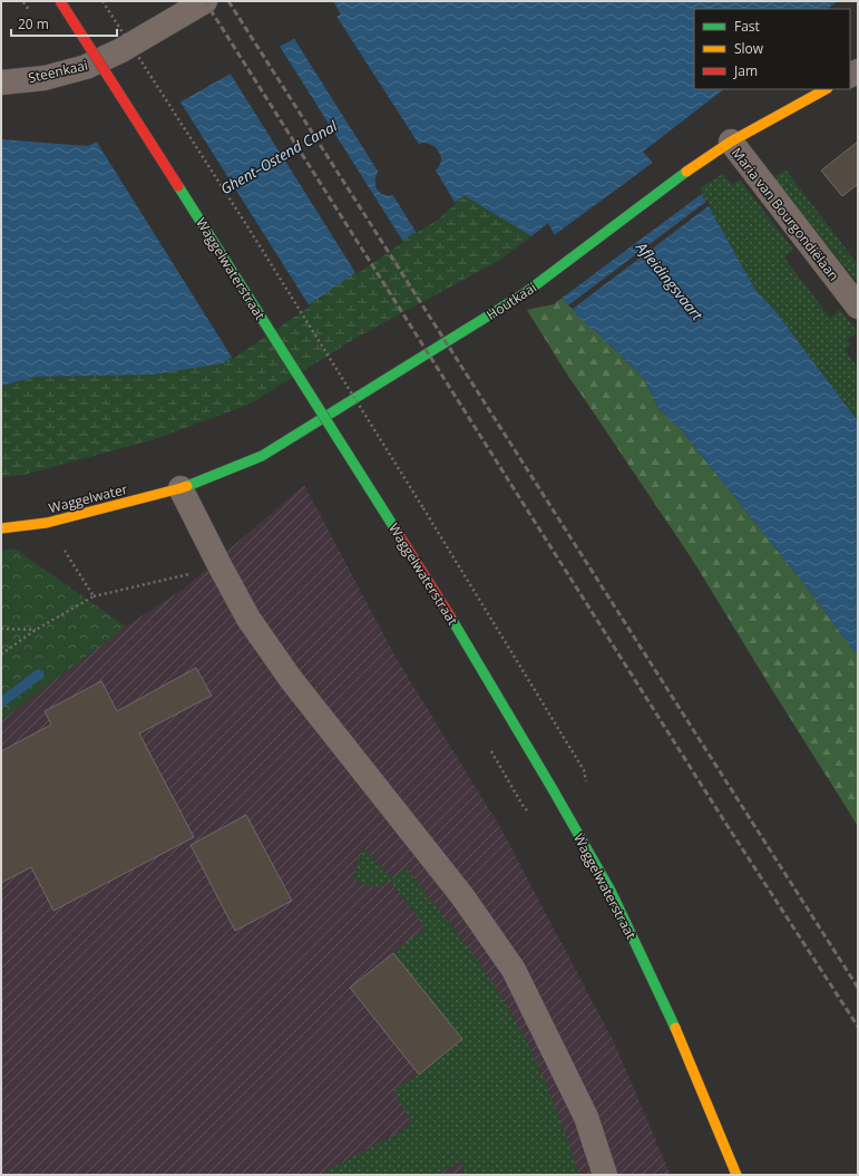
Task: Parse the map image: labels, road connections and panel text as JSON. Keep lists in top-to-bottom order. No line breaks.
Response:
{"streets":{"main road":["Waggelwaterstraat","Houtkaai","Waggelwater"],"street":["Steenkaai","Maria van Bourgondiëlaan"]},"crossings":[["Maria van Bourgondiëlaan","Houtkaai"],["Houtkaai","Waggelwater"]],"water":["Ghent–Ostend Canal","Afleidingsvaart"],"legend":["Fast","Slow","Jam"],"scale_bar":"20 m"}
